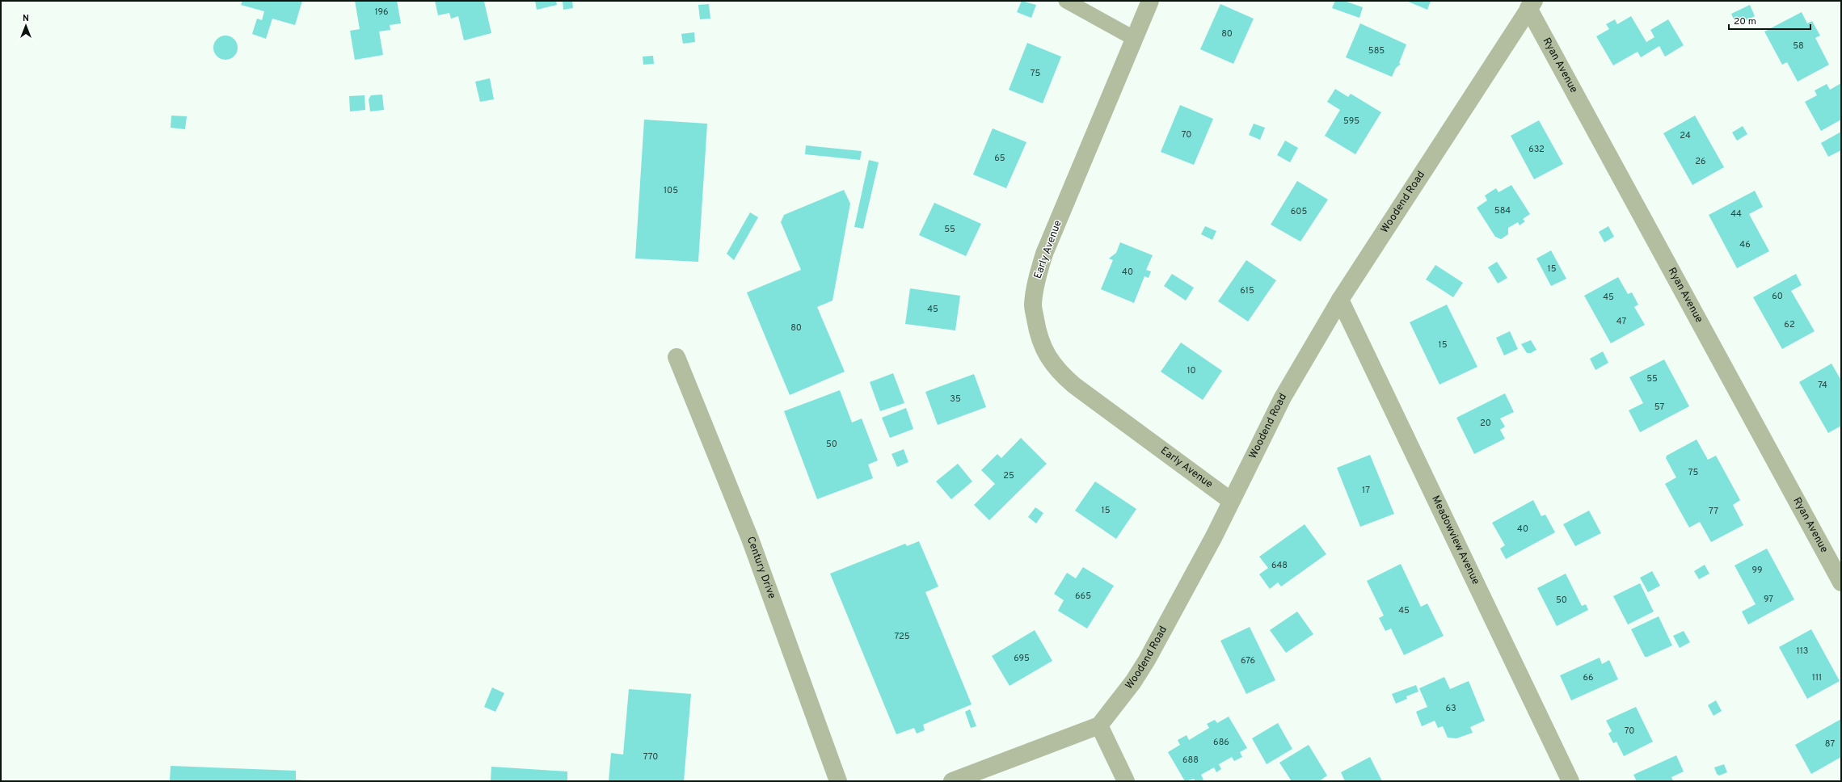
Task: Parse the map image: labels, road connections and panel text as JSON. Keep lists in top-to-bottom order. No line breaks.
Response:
{"streets":{"street":["Ryan Avenue","Woodend Road","Early Avenue","Meadowview Avenue","Century Drive"]},"crossings":[["Ryan Avenue","Woodend Road"],["Woodend Road","Early Avenue"],["Woodend Road","Meadowview Avenue"]],"house_numbers":["196","80","58","585","75","595","70","24","632","65","26","105","584","605","44","55","46","15","40","615","60","45","45","47","62","80","15","10","55","74","35","57","20","50","75","25","17","15","77","40","648","99","665","97","50","45","725","113","695","676","66","111","63","70","686","87","770","688"],"scale_bar":"20 m","north":"top"}
